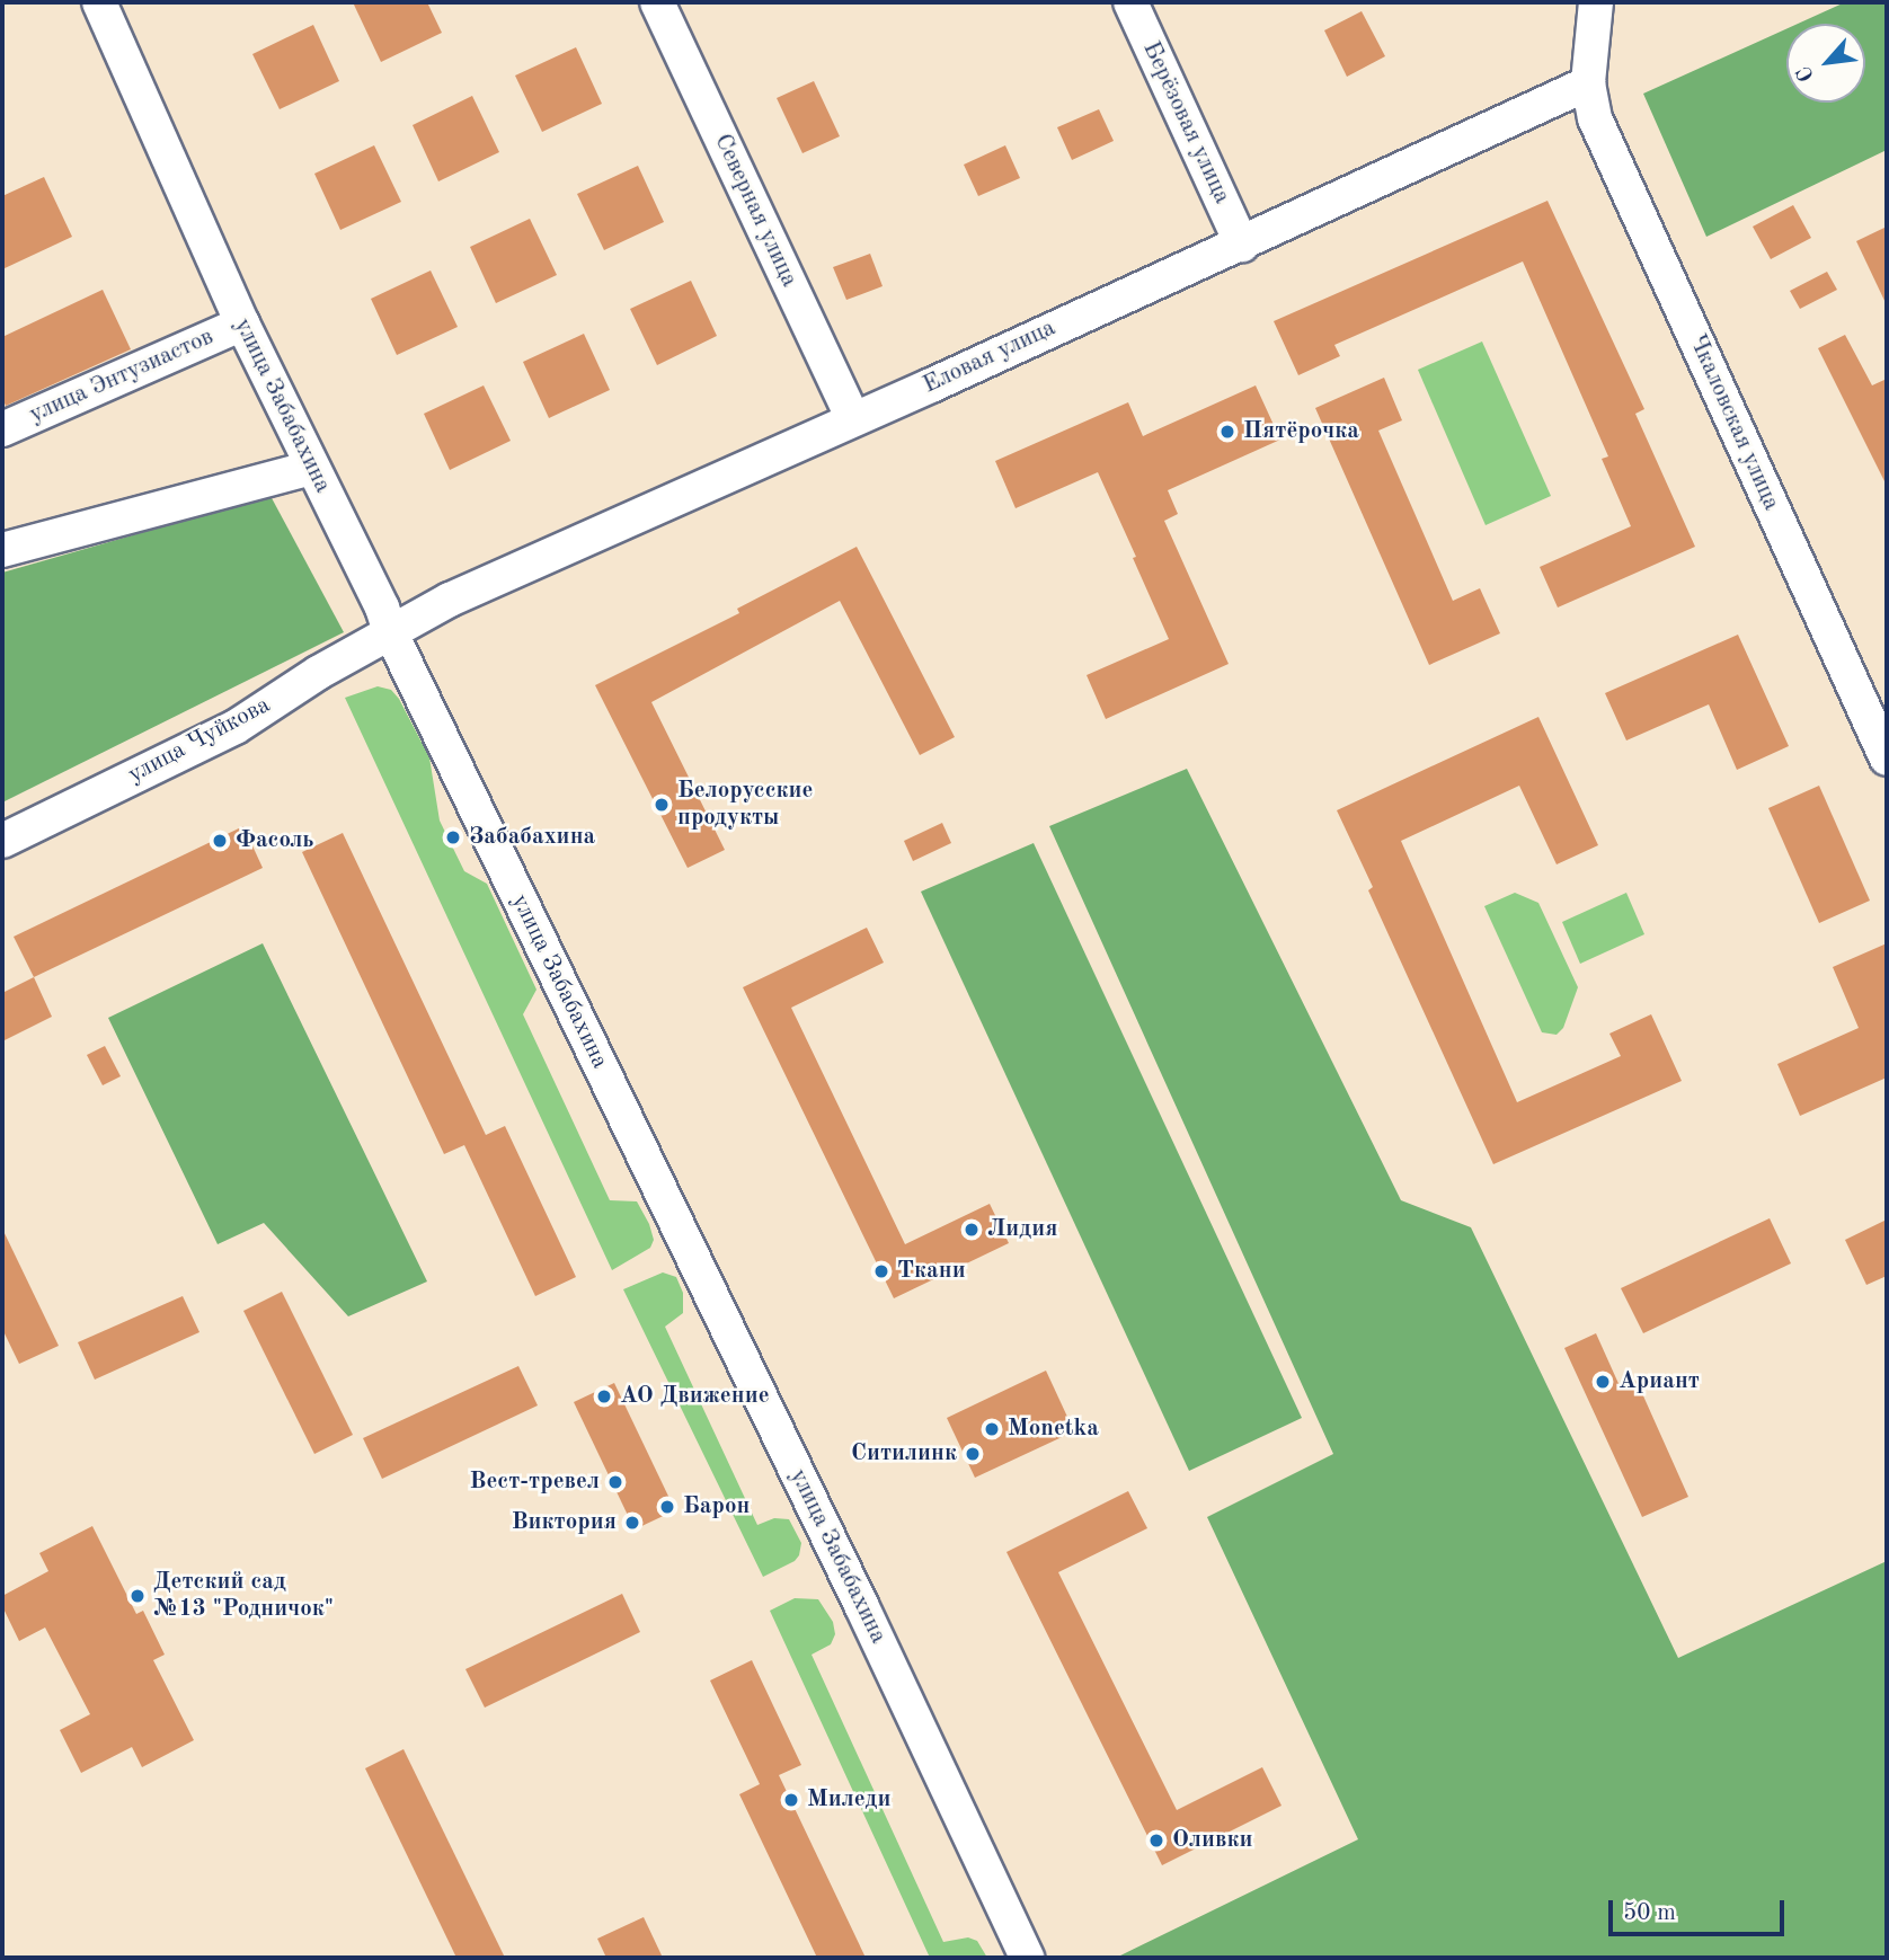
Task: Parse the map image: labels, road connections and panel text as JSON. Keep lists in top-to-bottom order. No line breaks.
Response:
{"streets":{"street":["Берёзовая улица","Северная улица","Еловая улица","улица Энтузиастов","улица Забабахина","Чкаловская улица","улица Чуйкова"]},"crossings":[["Берёзовая улица","Еловая улица"],["Северная улица","Еловая улица"],["Еловая улица","улица Забабахина"],["Еловая улица","Чкаловская улица"],["Еловая улица","улица Чуйкова"],["улица Энтузиастов","улица Забабахина"],["улица Забабахина","улица Чуйкова"]],"places":["Пятёрочка","Белорусские продукты","Забабахина","Фасоль","Лидия","Ткани","Ариант","АО Движение","Monetka","Ситилинк","Вест-тревел","Барон","Виктория","Детский сад №13 \"Родничок\"","Миледи","Оливки"],"scale_bar":"50 m","north":"bottom left"}
